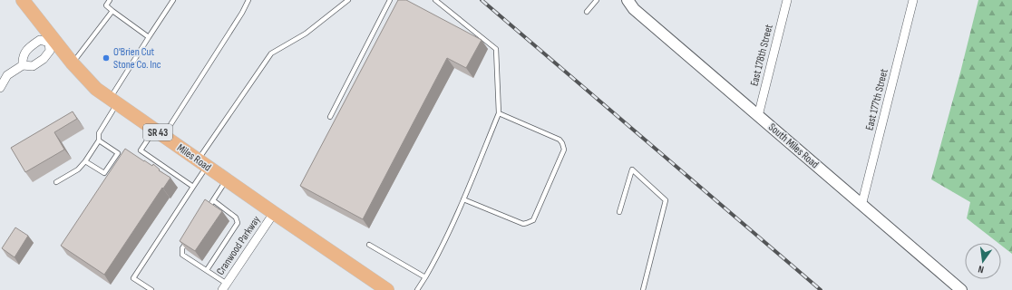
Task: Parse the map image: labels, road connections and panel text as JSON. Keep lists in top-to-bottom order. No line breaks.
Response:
{"streets":{"main road":["SR 43","Miles Road"],"street":["East 178th Street","East 177th Street","South Miles Road","Cranwood Parkway"]},"crossings":[["East 178th Street","South Miles Road"],["East 177th Street","South Miles Road"],["Miles Road","Cranwood Parkway"]],"places":["O'Brien Cut Stone Co. Inc"],"north":"bottom"}
